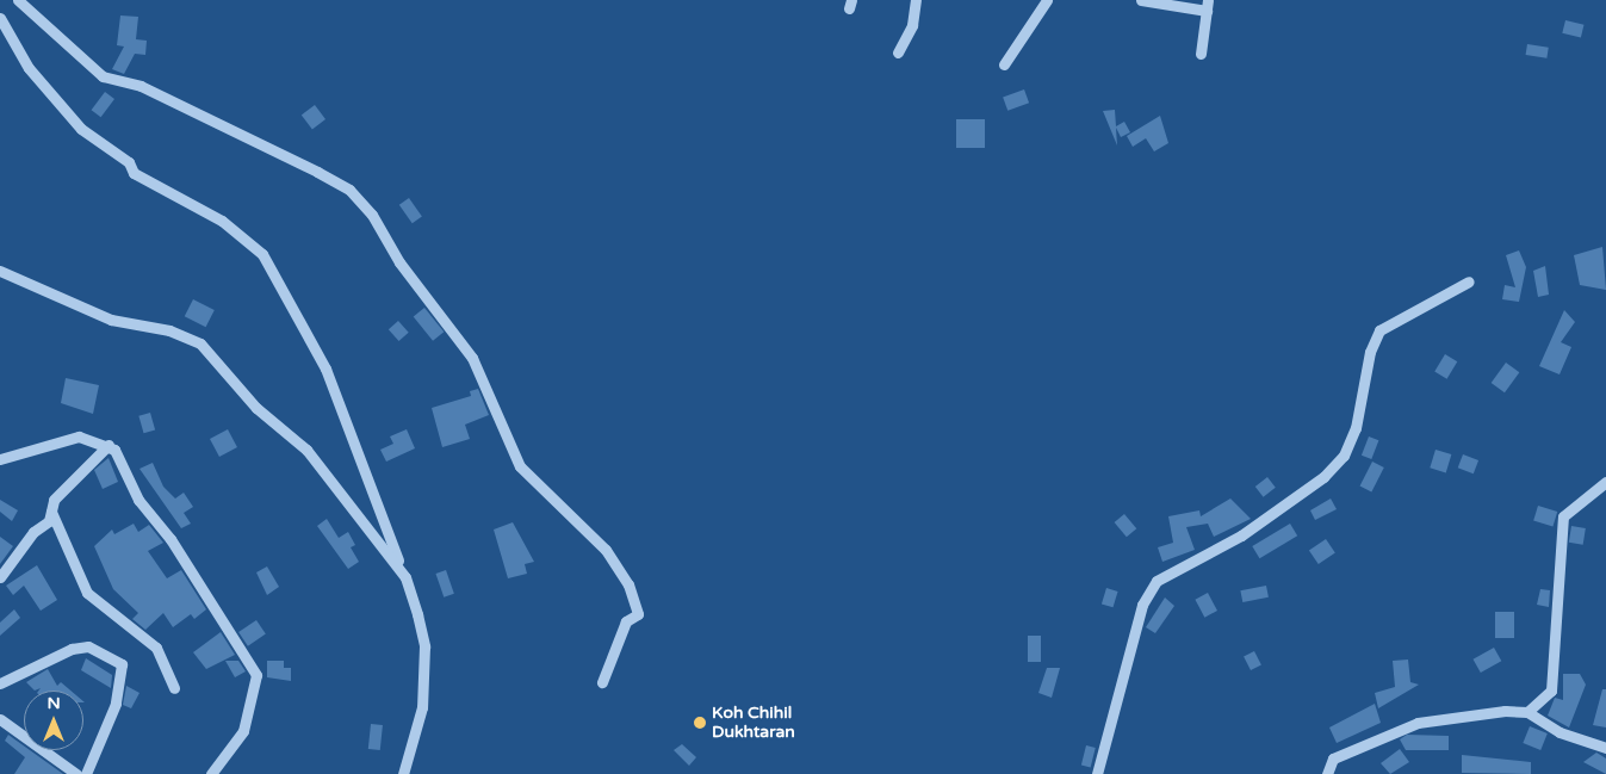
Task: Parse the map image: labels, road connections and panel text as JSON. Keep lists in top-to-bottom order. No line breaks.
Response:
{"places":["Koh Chihil Dukhtaran"],"north":"top"}
